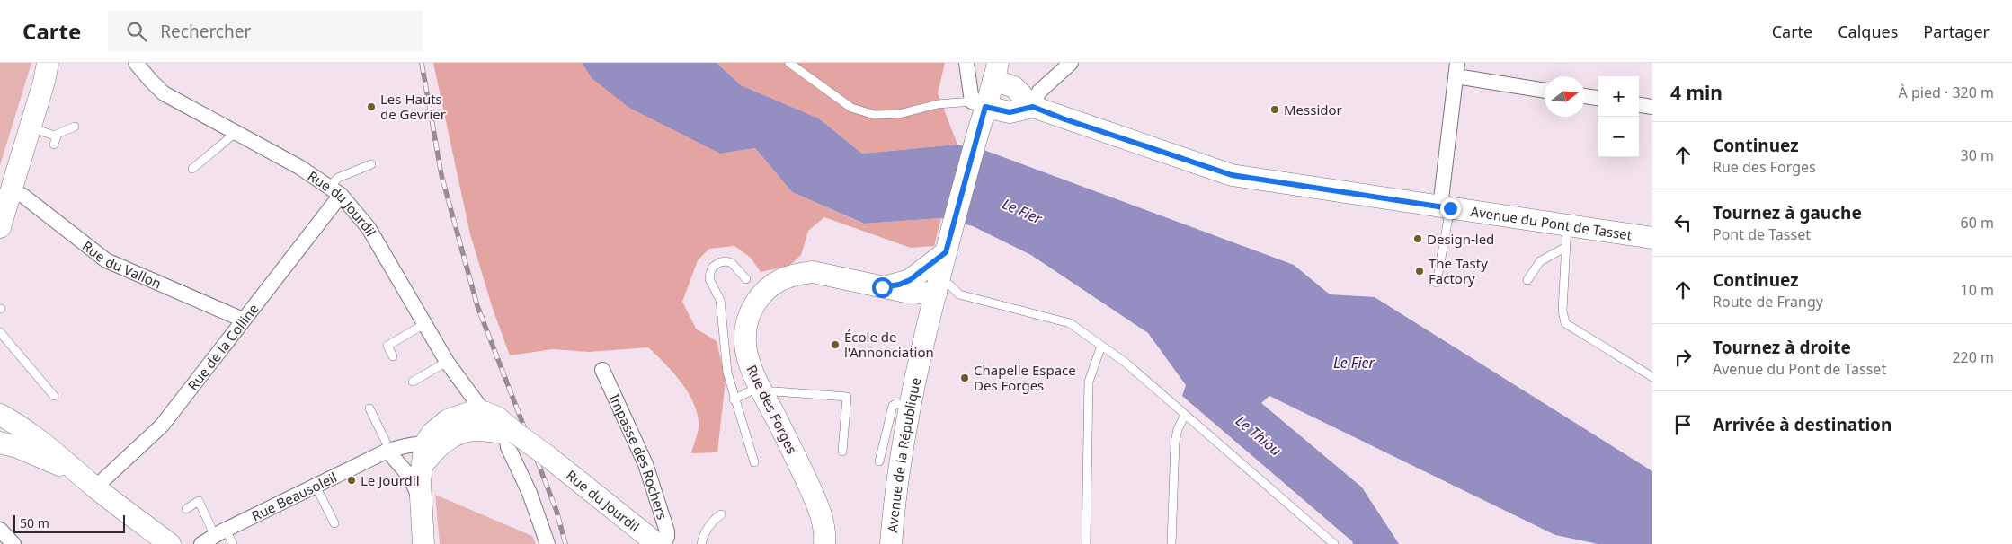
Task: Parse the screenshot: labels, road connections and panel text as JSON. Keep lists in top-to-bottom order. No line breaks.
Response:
{"streets":{"street":["Rue du Jourdil","Avenue du Pont de Tasset","Rue du Vallon","Rue de la Colline","Rue des Forges","Avenue de la République","Impasse des Rochers","Rue Beausoleil"]},"crossings":[["Rue du Jourdil","Rue de la Colline"],["Avenue du Pont de Tasset","Avenue de la République"],["Rue du Vallon","Rue de la Colline"],["Rue des Forges","Avenue de la République"]],"water":["Le Fier","Le Thiou"],"places":["Les Hauts de Gevrier","Messidor","Design-led","The Tasty Factory","École de l'Annonciation","Chapelle Espace Des Forges","Le Jourdil"],"scale_bar":"50 m","north":"right","page":{"header":"Carte","search":"Rechercher","nav":["Carte","Calques","Partager"],"heading":["4 min","À pied · 320 m"],"map_buttons":["+","−"],"list":[["Continuez","Rue des Forges","30 m"],["Tournez à gauche","Pont de Tasset","60 m"],["Continuez","Route de Frangy","10 m"],["Tournez à droite","Avenue du Pont de Tasset","220 m"],"Arrivée à destination"],"scale":"50 m"}}
